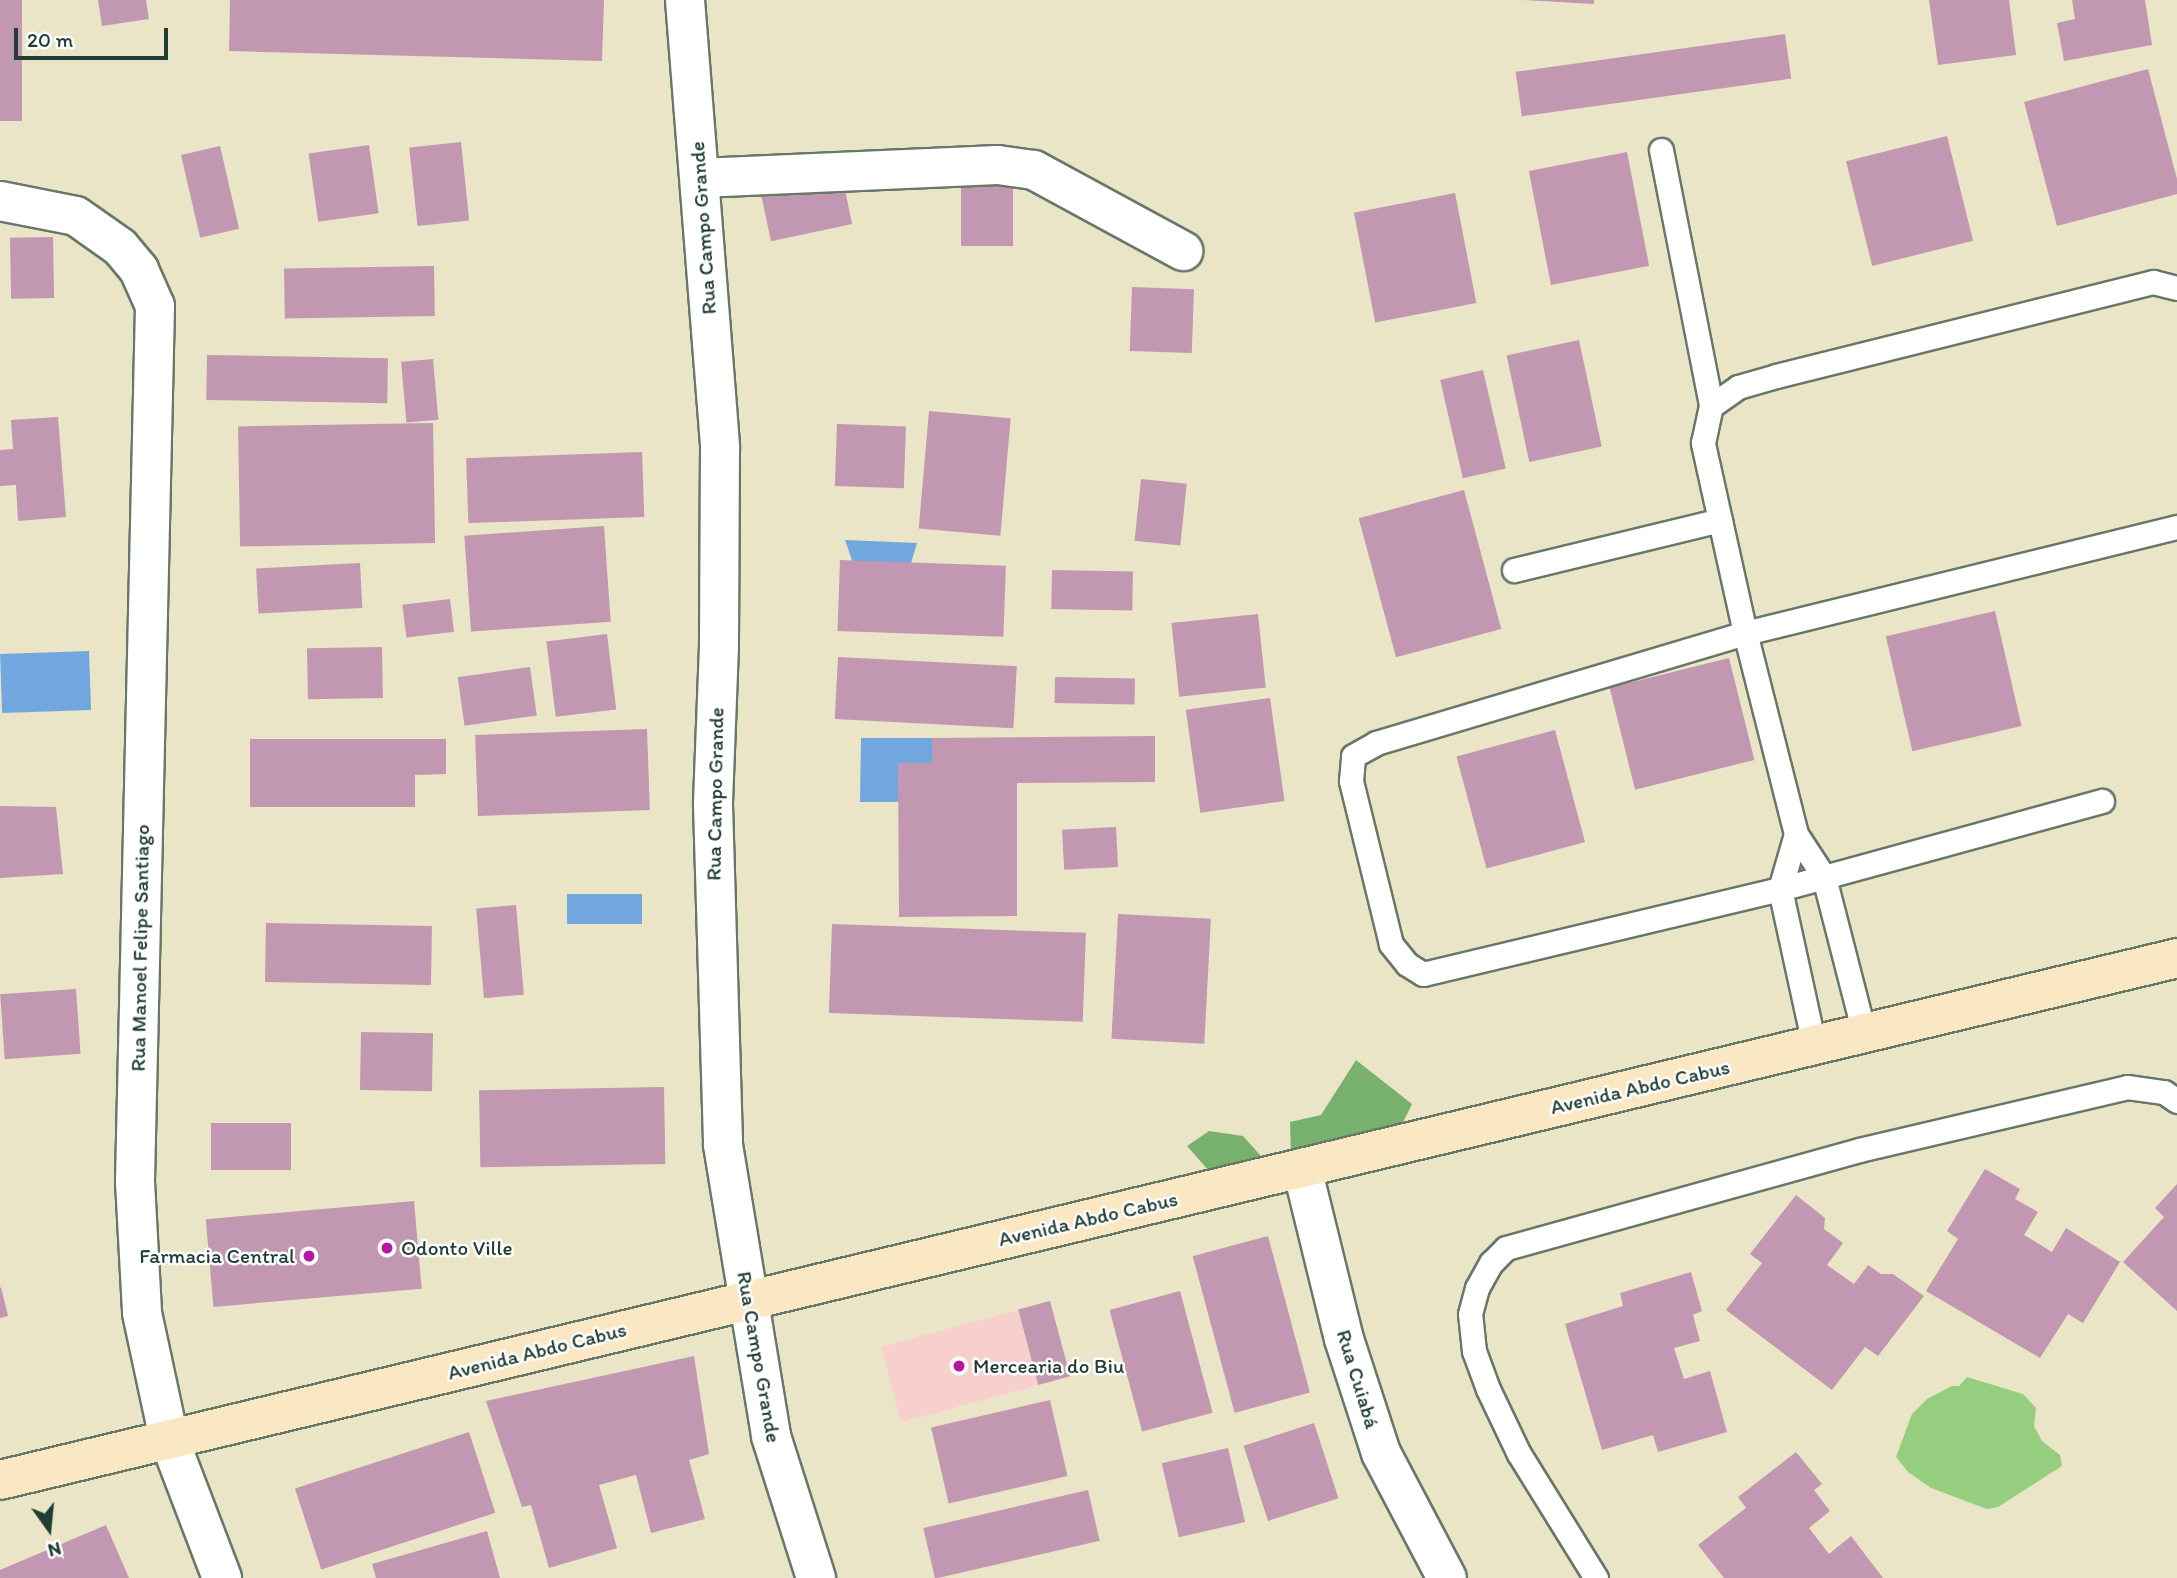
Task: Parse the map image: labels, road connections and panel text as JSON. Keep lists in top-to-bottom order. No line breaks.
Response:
{"streets":{"main road":["Avenida Abdo Cabus"],"street":["Rua Campo Grande","Rua Manoel Felipe Santiago","Rua Cuiabá"]},"crossings":[["Rua Campo Grande","Avenida Abdo Cabus"],["Rua Manoel Felipe Santiago","Avenida Abdo Cabus"],["Avenida Abdo Cabus","Rua Cuiabá"]],"places":["Odonto Ville","Farmacia Central","Mercearia do Biu"],"scale_bar":"20 m","north":"bottom"}
